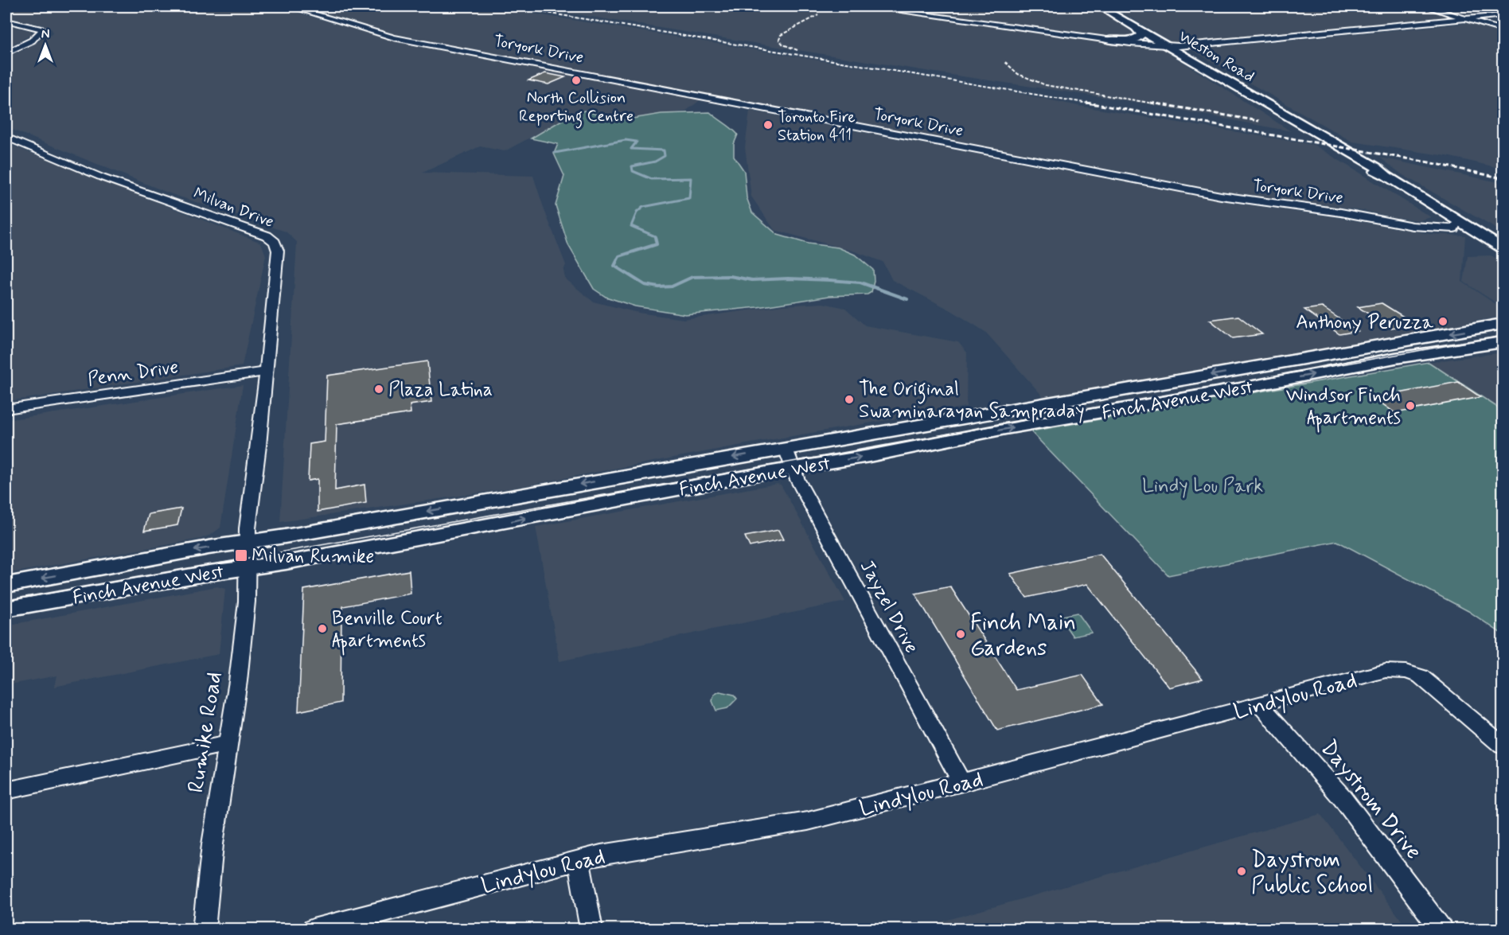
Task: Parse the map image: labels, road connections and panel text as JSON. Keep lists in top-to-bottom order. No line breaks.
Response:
{"streets":{"main road":["Weston Road","Finch Avenue West"],"street":["Toryork Drive","Milvan Drive","Penn Drive","Jayzel Drive","Lindylou Road","Rumike Road","Daystrom Drive"]},"crossings":[["Toryork Drive","Weston Road"],["Milvan Drive","Penn Drive"],["Milvan Drive","Finch Avenue West"],["Milvan Drive","Rumike Road"],["Finch Avenue West","Jayzel Drive"],["Finch Avenue West","Rumike Road"],["Jayzel Drive","Lindylou Road"],["Lindylou Road","Daystrom Drive"]],"parks":["Lindy Lou Park"],"places":{"other":["North Collision Reporting Centre","Toronto Fire Station 411","Anthony Peruzza","Plaza Latina","The Original Swaminarayan Sampraday","Windsor Finch Apartments","Benville Court Apartments","Finch Main Gardens","Daystrom Public School"],"transit":["Milvan Rumike"]},"north":"top"}
